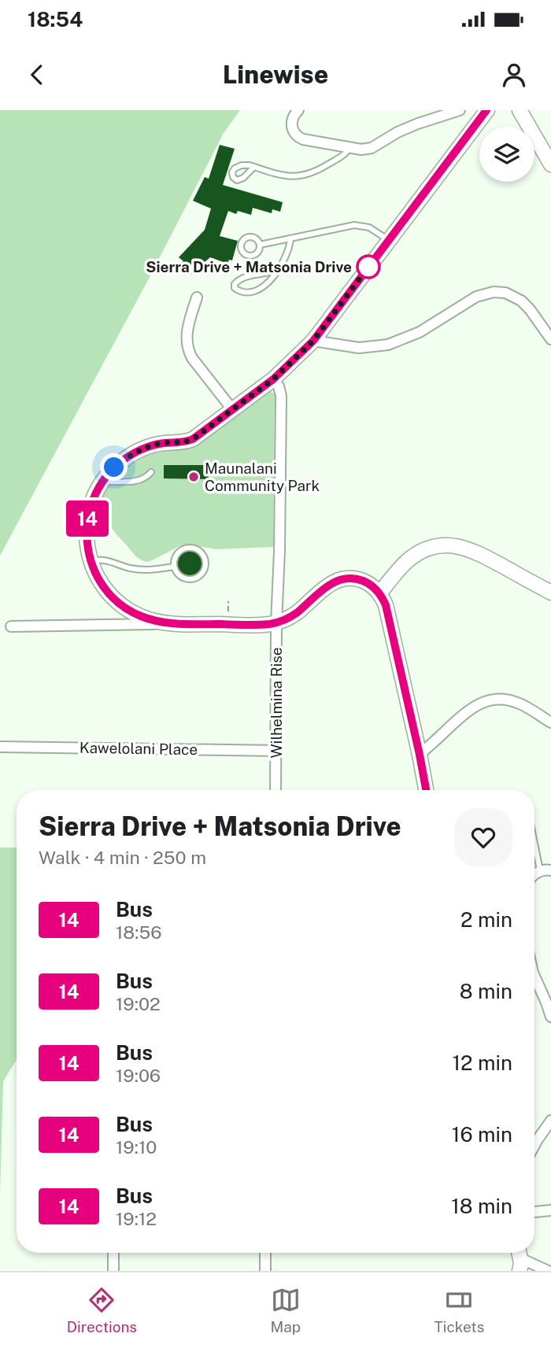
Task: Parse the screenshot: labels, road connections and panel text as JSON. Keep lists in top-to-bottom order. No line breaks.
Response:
{"streets":{"street":["Wilhelmina Rise","Kawelolani Place"]},"crossings":[["Wilhelmina Rise","Kawelolani Place"]],"places":["Sierra Drive + Matsonia Drive","Maunalani Community Park"],"lines":["bus line 14"],"page":{"status":"18:54","header":"Linewise","on_map":"14","heading":["Sierra Drive + Matsonia Drive","Walk · 4 min · 250 m"],"list":[{"mark":"14","name":"Bus","note":"18:56","value":"2 min"},{"mark":"14","name":"Bus","note":"19:02","value":"8 min"},{"mark":"14","name":"Bus","note":"19:06","value":"12 min"},{"mark":"14","name":"Bus","note":"19:10","value":"16 min"},{"mark":"14","name":"Bus","note":"19:12","value":"18 min"}],"tabs":["Directions","Map","Tickets"]}}
